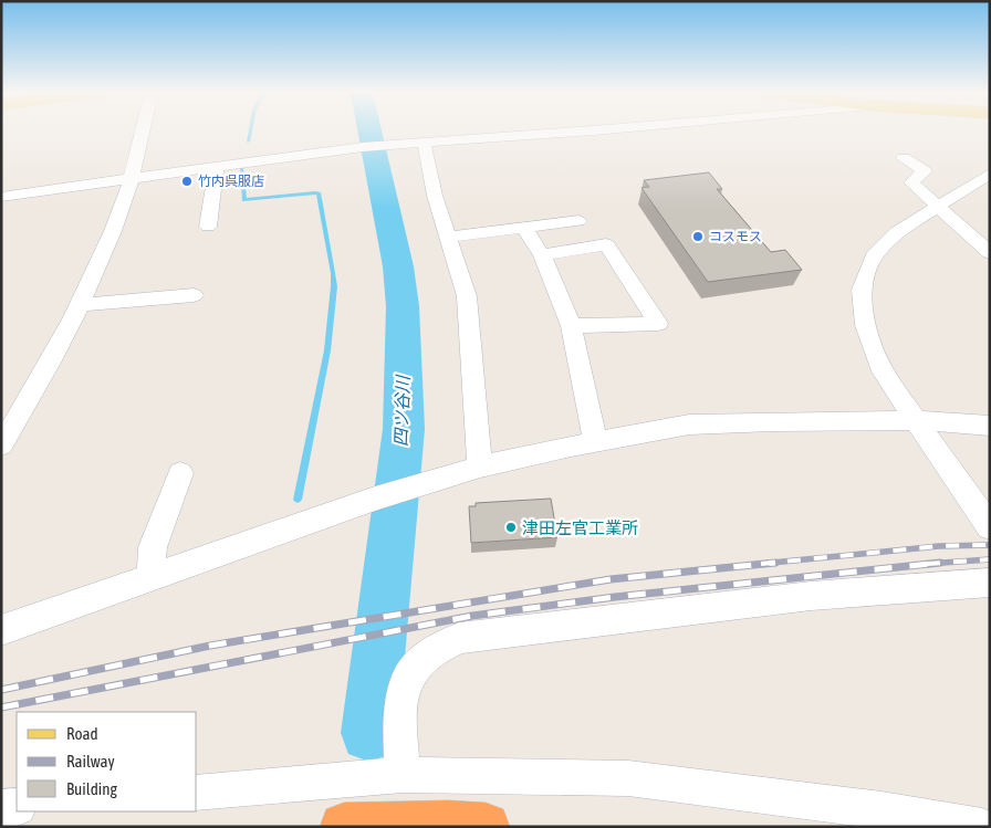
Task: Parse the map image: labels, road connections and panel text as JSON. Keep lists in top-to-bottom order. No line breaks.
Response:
{"water":["四ツ谷川"],"places":["竹内呉服店","コスモス","津田左官工業所"],"legend":["Road","Railway","Building"]}
